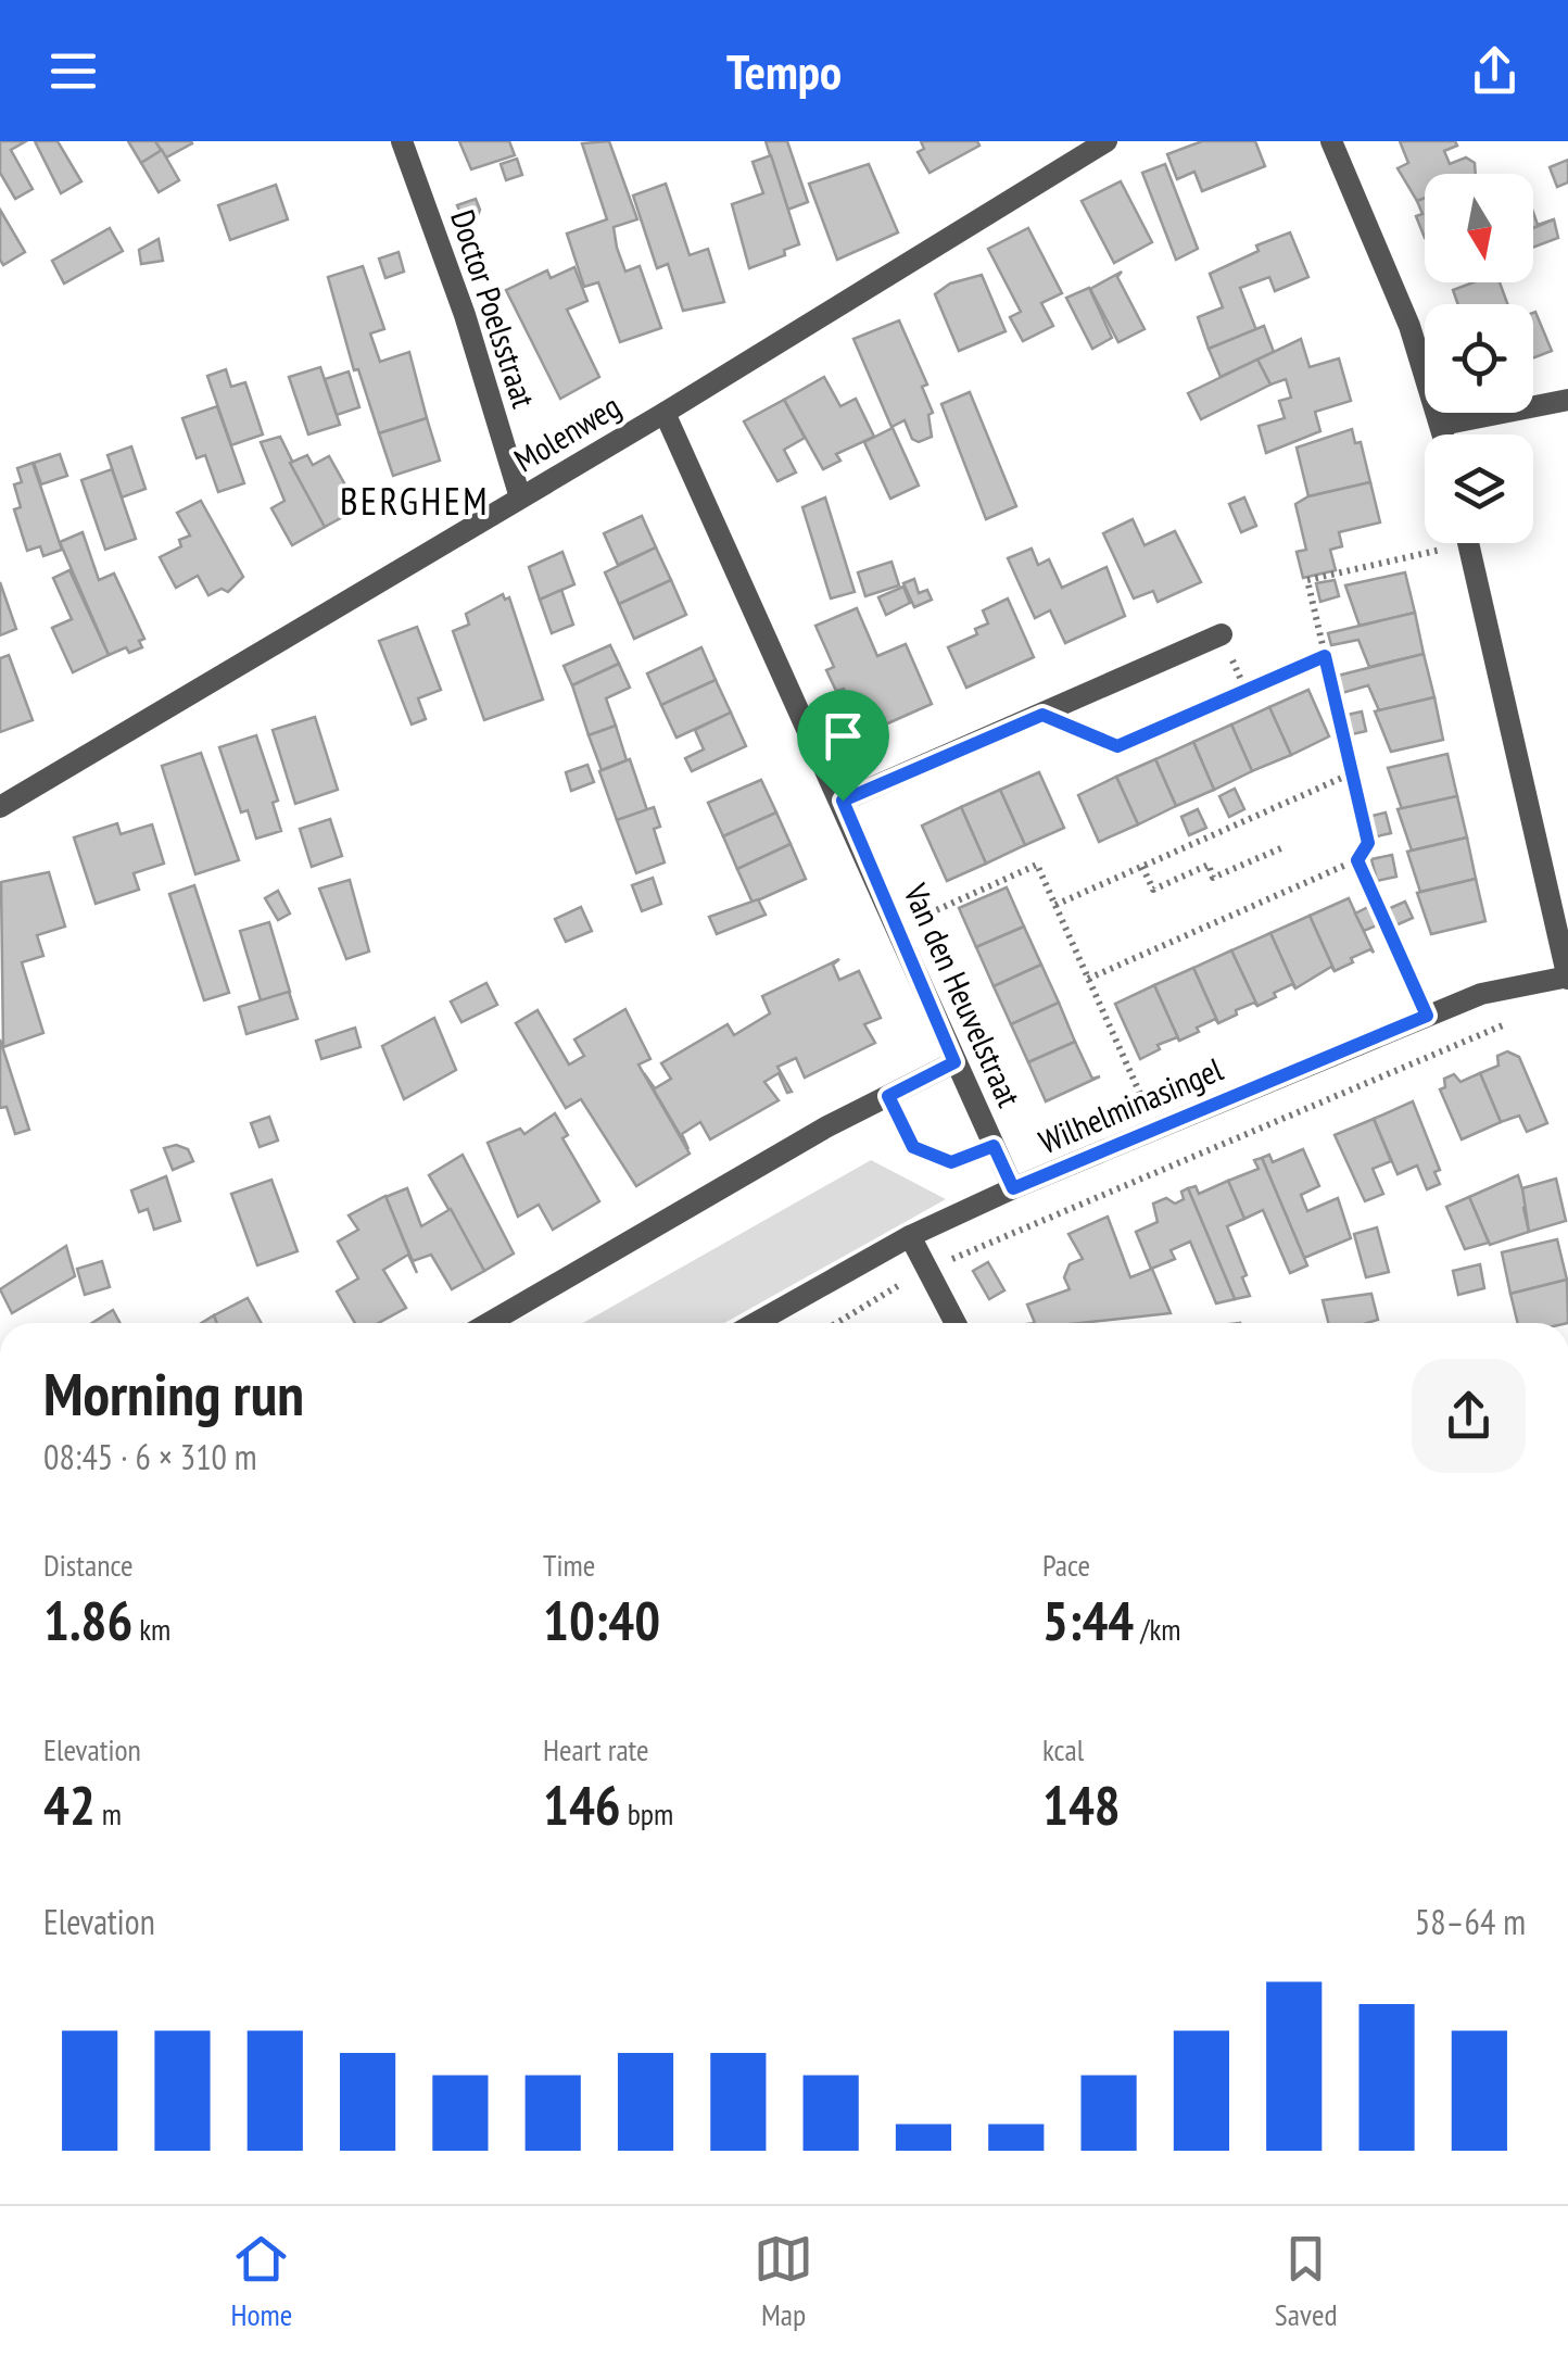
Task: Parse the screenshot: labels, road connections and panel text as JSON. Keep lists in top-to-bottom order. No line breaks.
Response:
{"streets":{"street":["Doctor Poelsstraat","Molenweg","Van den Heuvelstraat","Wilhelminasingel"]},"crossings":[["Doctor Poelsstraat","Molenweg"],["Molenweg","Van den Heuvelstraat"],["Van den Heuvelstraat","Wilhelminasingel"]],"districts":["BERGHEM"],"north":"bottom","page":{"header":"Tempo","heading":["Morning run","08:45 · 6 × 310 m"],"stats":[["Distance","1.86 km"],["Time","10:40"],["Pace","5:44 /km"],["Elevation","42 m"],["Heart rate","146 bpm"],["kcal","148"]],"chart":["Elevation","58–64 m"],"tabs":["Home","Map","Saved"]}}
